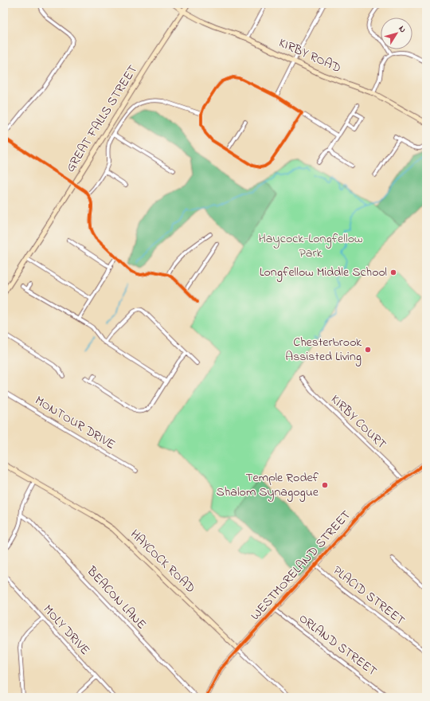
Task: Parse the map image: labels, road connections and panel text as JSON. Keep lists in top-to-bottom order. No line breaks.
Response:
{"streets":{"main road":["KIRBY ROAD","GREAT FALLS STREET","HAYCOCK ROAD","WESTMORELAND STREET"],"street":["KIRBY COURT","MONTOUR DRIVE","PLACID STREET","BEACON LANE","MOLY DRIVE","ORLAND STREET"]},"crossings":[["KIRBY ROAD","GREAT FALLS STREET"],["KIRBY COURT","WESTMORELAND STREET"],["HAYCOCK ROAD","WESTMORELAND STREET"],["WESTMORELAND STREET","PLACID STREET"],["WESTMORELAND STREET","ORLAND STREET"]],"parks":["Haycock-Longfellow Park"],"places":["Longfellow Middle School","Chesterbrook Assisted Living","Temple Rodef Shalom Synagogue"],"north":"top right"}
